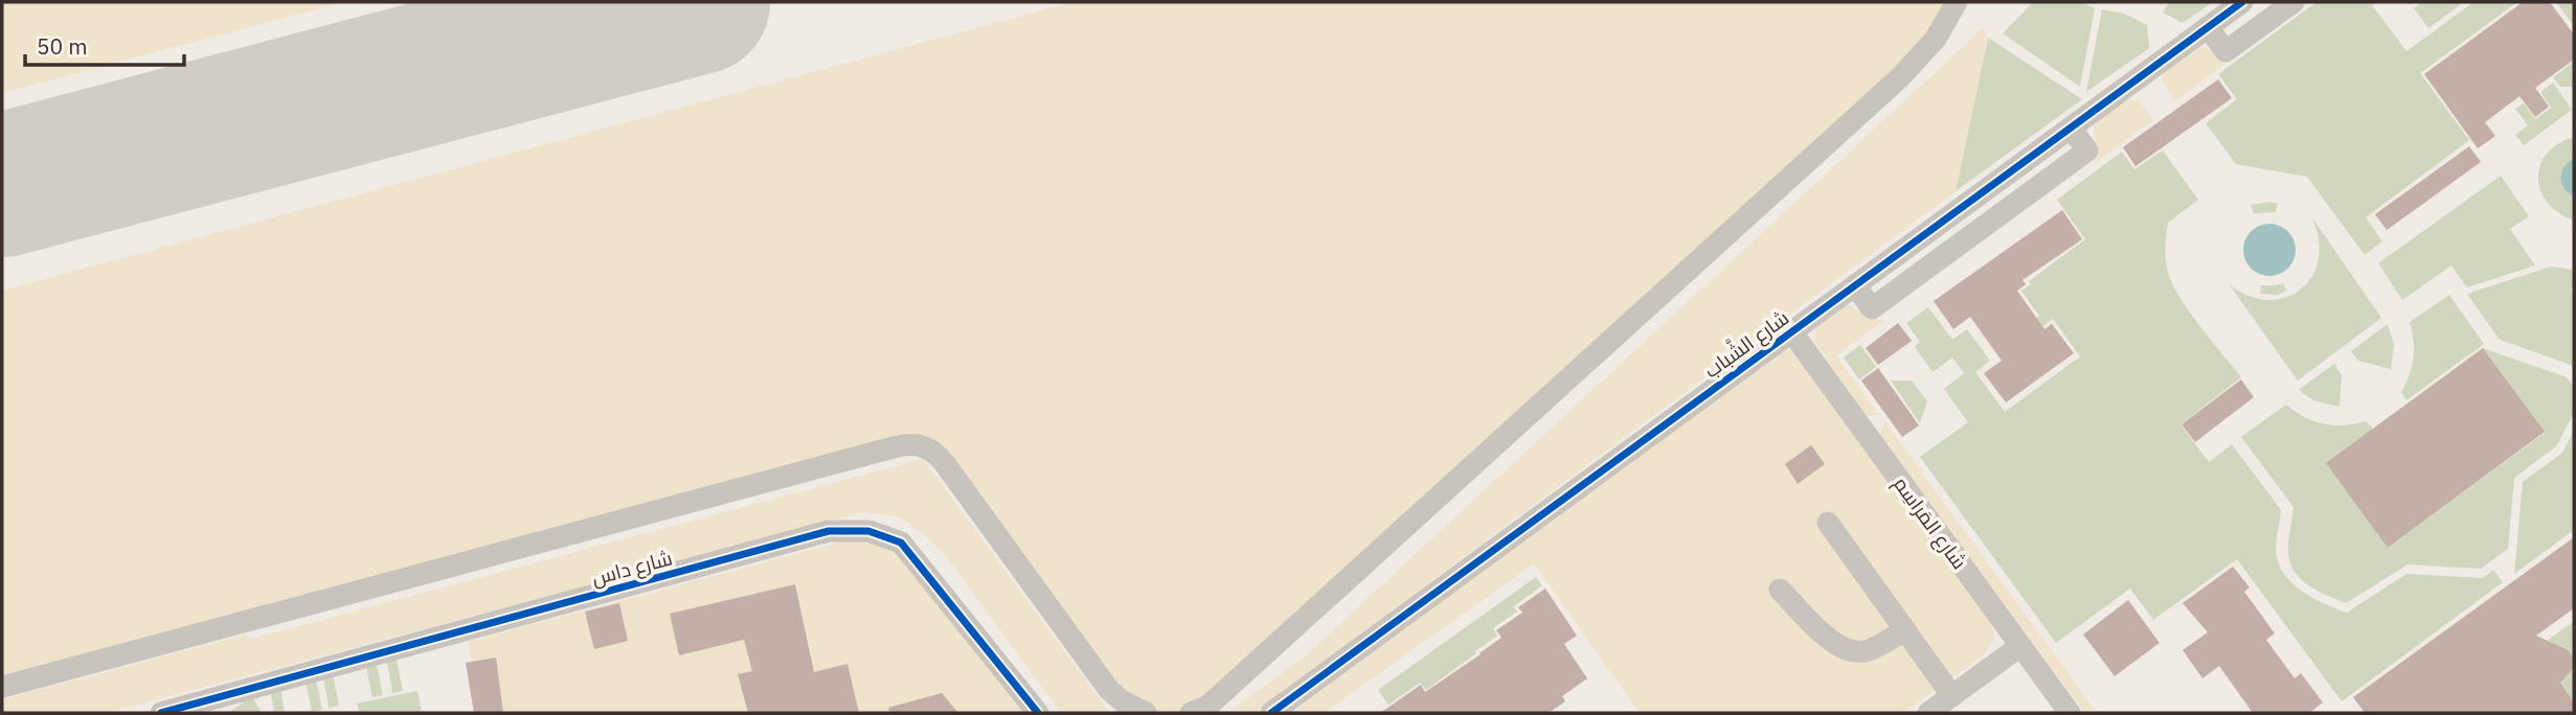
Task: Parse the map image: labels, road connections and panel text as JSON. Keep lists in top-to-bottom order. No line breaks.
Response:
{"streets":{"street":["شارع الشَّباب","شارع المَراسِم","شارع داس"]},"crossings":[["شارع الشَّباب","شارع المَراسِم"]],"scale_bar":"50 m"}
